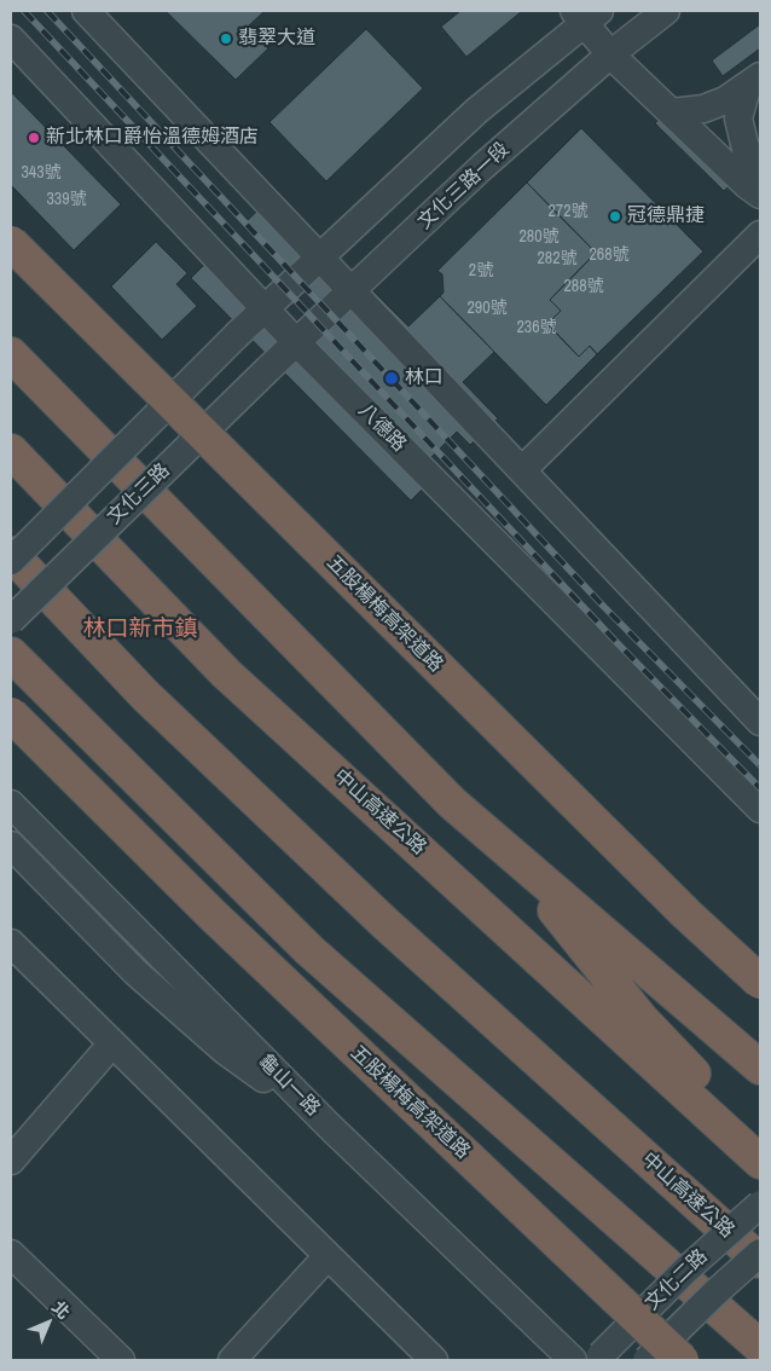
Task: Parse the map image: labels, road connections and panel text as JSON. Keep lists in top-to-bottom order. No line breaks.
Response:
{"streets":{"highway":["五股楊梅高架道路","中山高速公路"],"street":["文化三路一段","八德路","文化三路","龜山一路","文化二路"]},"crossings":[["文化三路一段","八德路"],["文化三路一段","文化三路"]],"districts":["林口新市鎮"],"places":["翡翠大道","新北林口爵怡溫德姆酒店","冠德鼎捷","林口"],"house_numbers":["343號","339號","272號","280號","268號","282號","2號","288號","290號","236號"],"north":"top right"}
